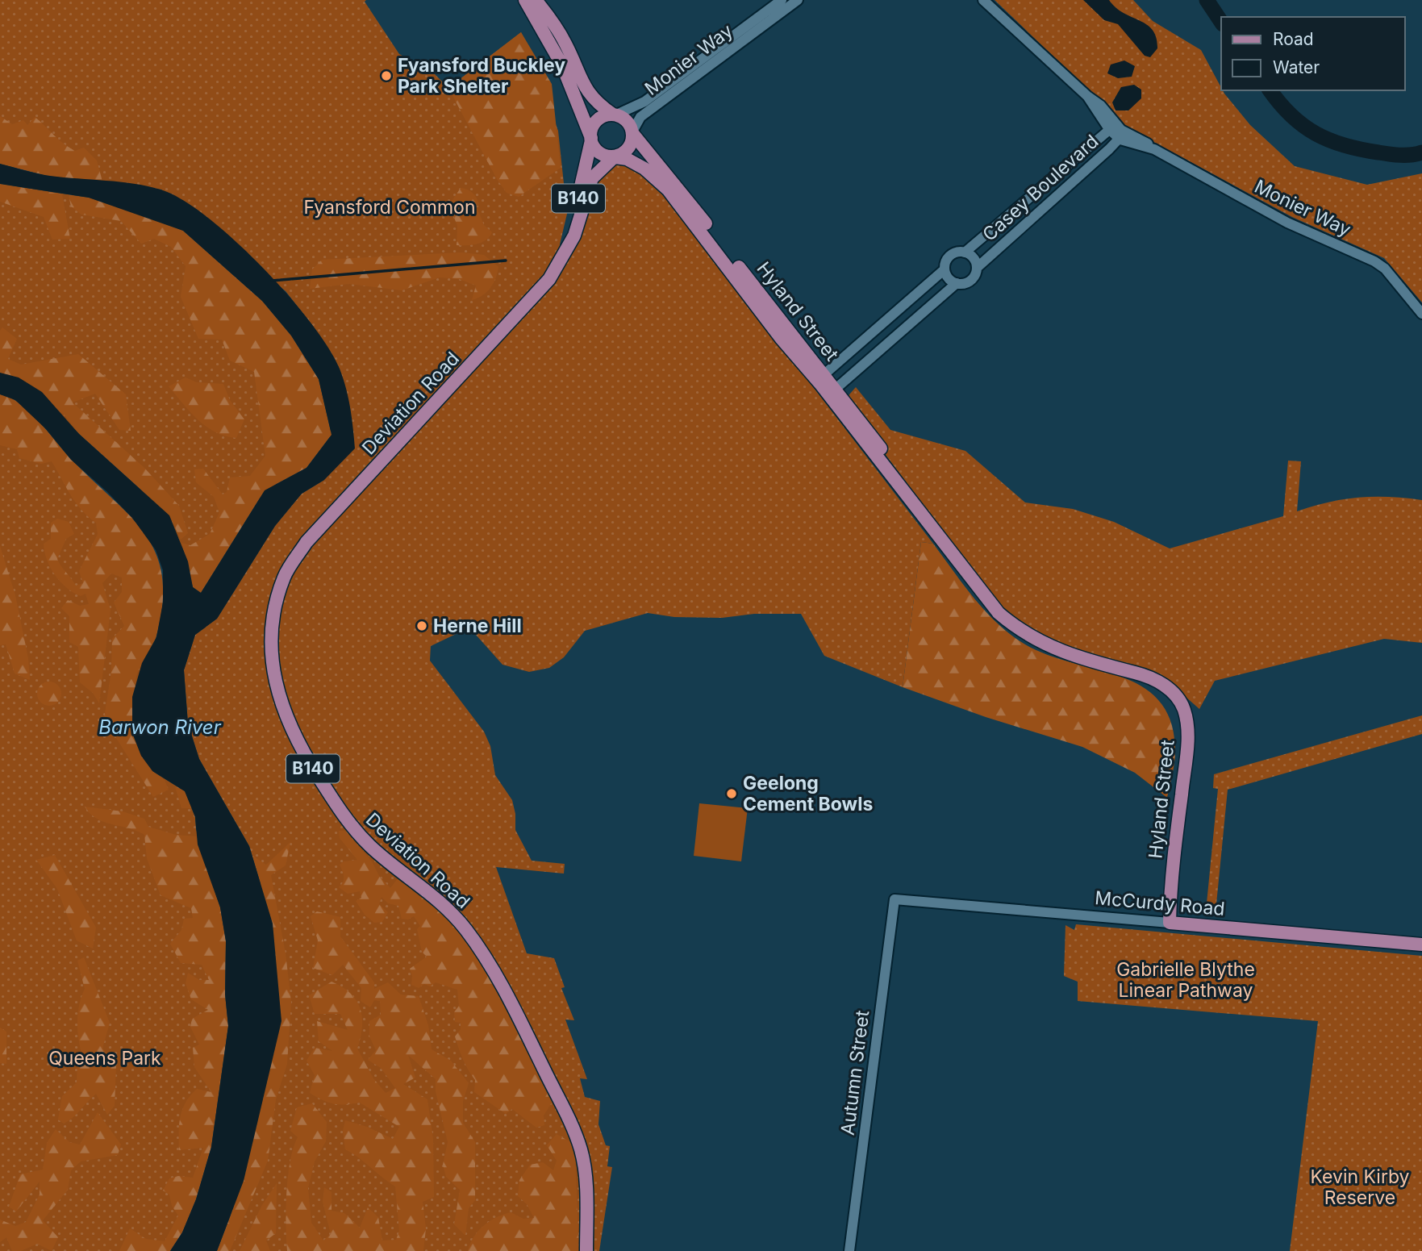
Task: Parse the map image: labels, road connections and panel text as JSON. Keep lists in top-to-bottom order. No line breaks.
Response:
{"streets":{"main road":["B140","Hyland Street","Deviation Road","McCurdy Road"],"street":["Monier Way","Casey Boulevard","Autumn Street"]},"crossings":[["Monier Way","Casey Boulevard"],["Monier Way","B140"],["Monier Way","Hyland Street"],["Monier Way","Deviation Road"],["B140","Hyland Street"],["B140","Deviation Road"],["Hyland Street","Deviation Road"],["Hyland Street","McCurdy Road"],["McCurdy Road","Autumn Street"]],"water":["Barwon River"],"parks":["Fyansford Common","Gabrielle Blythe Linear Pathway","Queens Park","Kevin Kirby Reserve"],"places":["Fyansford Buckley Park Shelter","Herne Hill","Geelong Cement Bowls"],"legend":["Road","Water"]}
